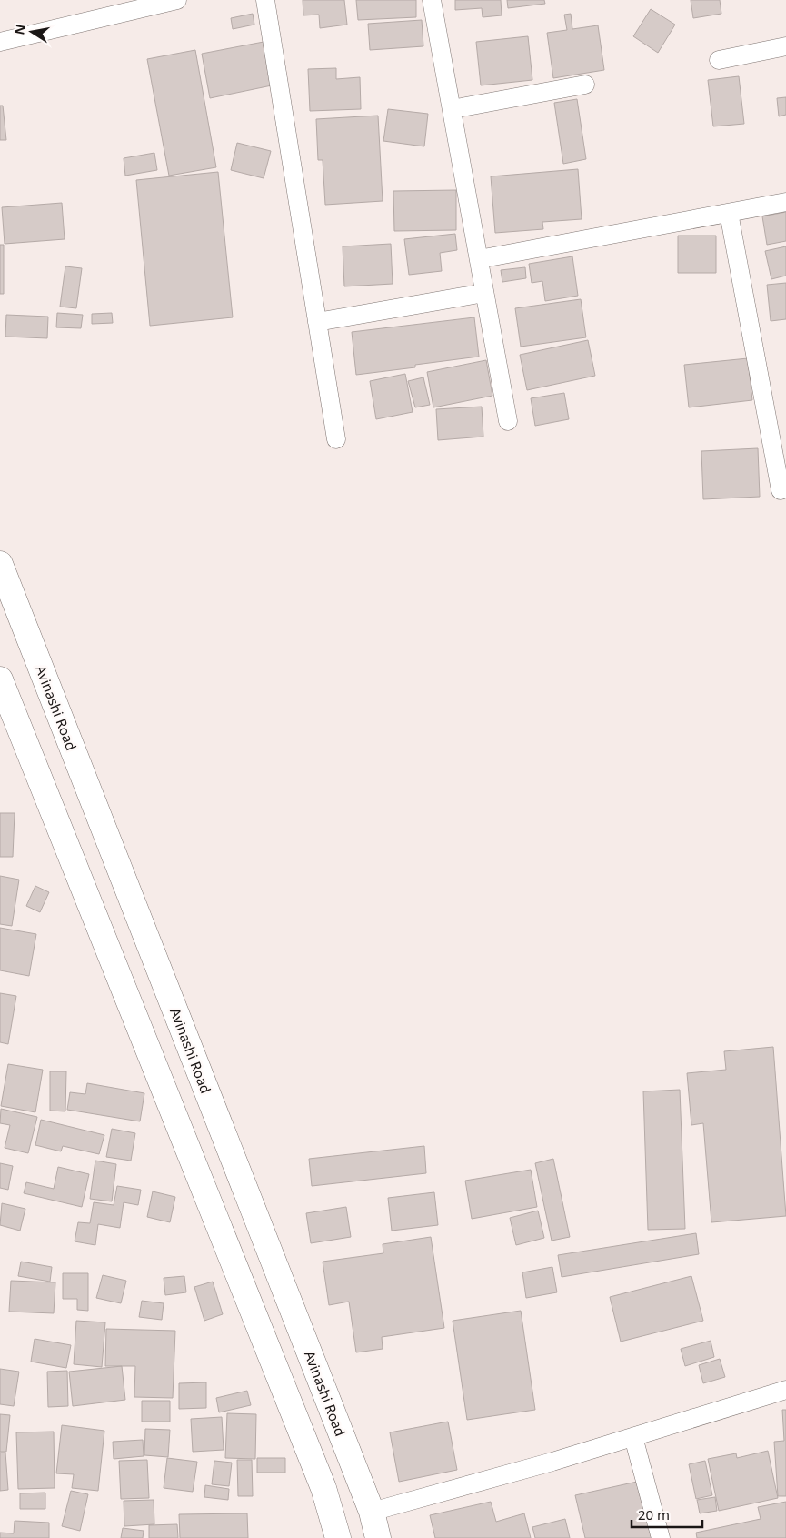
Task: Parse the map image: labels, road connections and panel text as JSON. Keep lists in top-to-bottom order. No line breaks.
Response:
{"streets":{"main road":["Avinashi Road"]},"scale_bar":"20 m","north":"left"}
